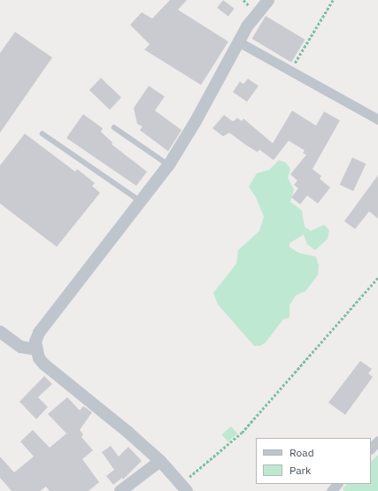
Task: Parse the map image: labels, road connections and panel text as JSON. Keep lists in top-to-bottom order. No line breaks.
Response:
{"legend":["Road","Park"]}
